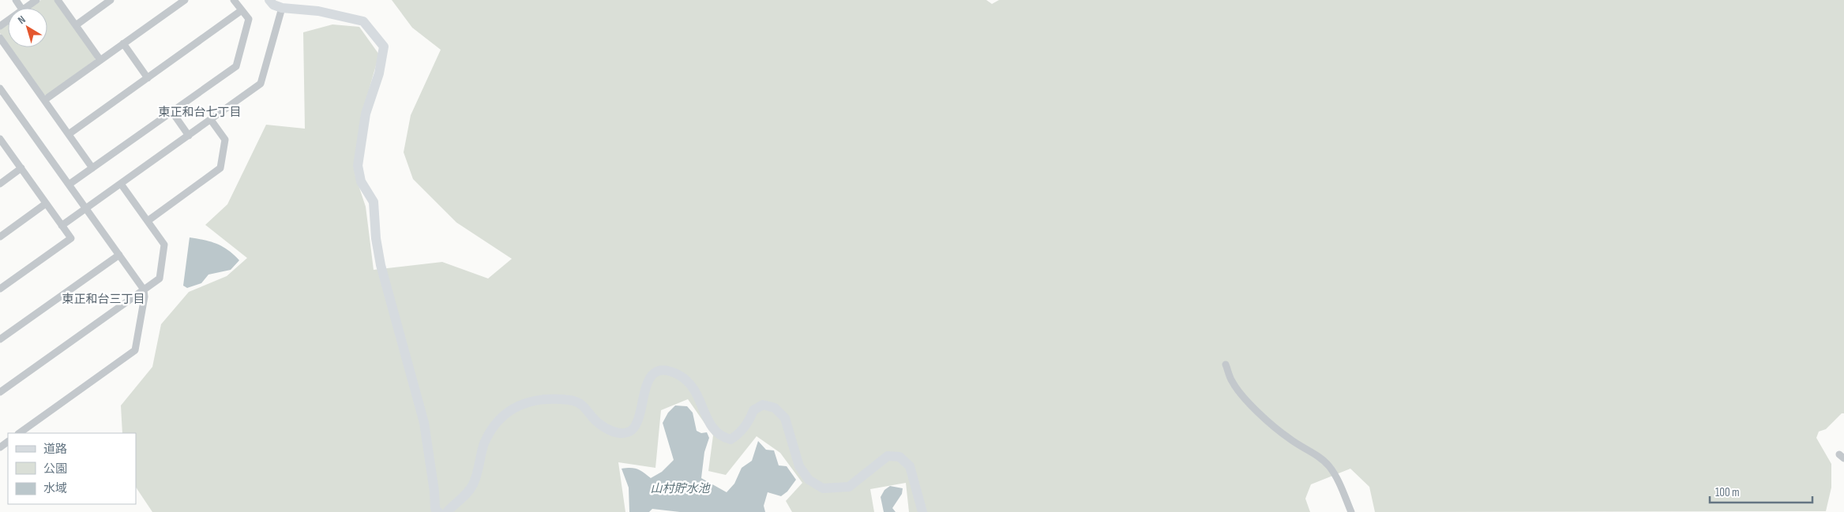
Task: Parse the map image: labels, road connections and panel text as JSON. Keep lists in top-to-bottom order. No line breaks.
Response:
{"districts":["東正和台七丁目","東正和台三丁目"],"water":["山村貯水池"],"legend":["道路","公園","水域"],"scale_bar":"100 m","north":"top left"}
